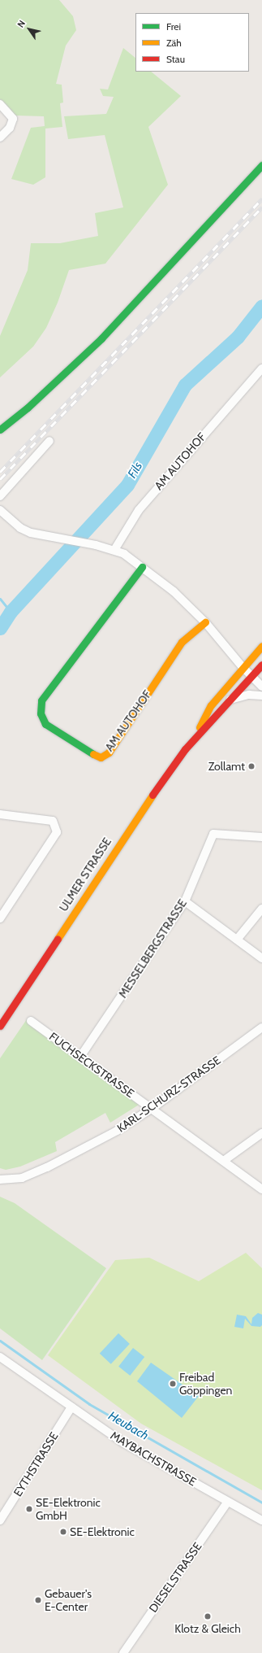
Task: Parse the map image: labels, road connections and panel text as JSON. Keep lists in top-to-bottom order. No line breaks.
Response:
{"streets":{"main road":["AM AUTOHOF","ULMER STRASSE"],"street":["MESSELBERGSTRASSE","FUCHSECKSTRASSE","KARL-SCHURZ-STRASSE","MAYBACHSTRASSE","EYTHSTRASSE","DIESELSTRASSE"]},"crossings":[["MESSELBERGSTRASSE","FUCHSECKSTRASSE"],["FUCHSECKSTRASSE","KARL-SCHURZ-STRASSE"],["MAYBACHSTRASSE","EYTHSTRASSE"],["MAYBACHSTRASSE","DIESELSTRASSE"]],"water":["Fils","Heubach"],"places":["Zollamt","Freibad Göppingen","SE-Elektronic GmbH","SE-Elektronic","Gebauer's E-Center","Klotz & Gleich"],"legend":["Frei","Zäh","Stau"],"north":"top left"}
